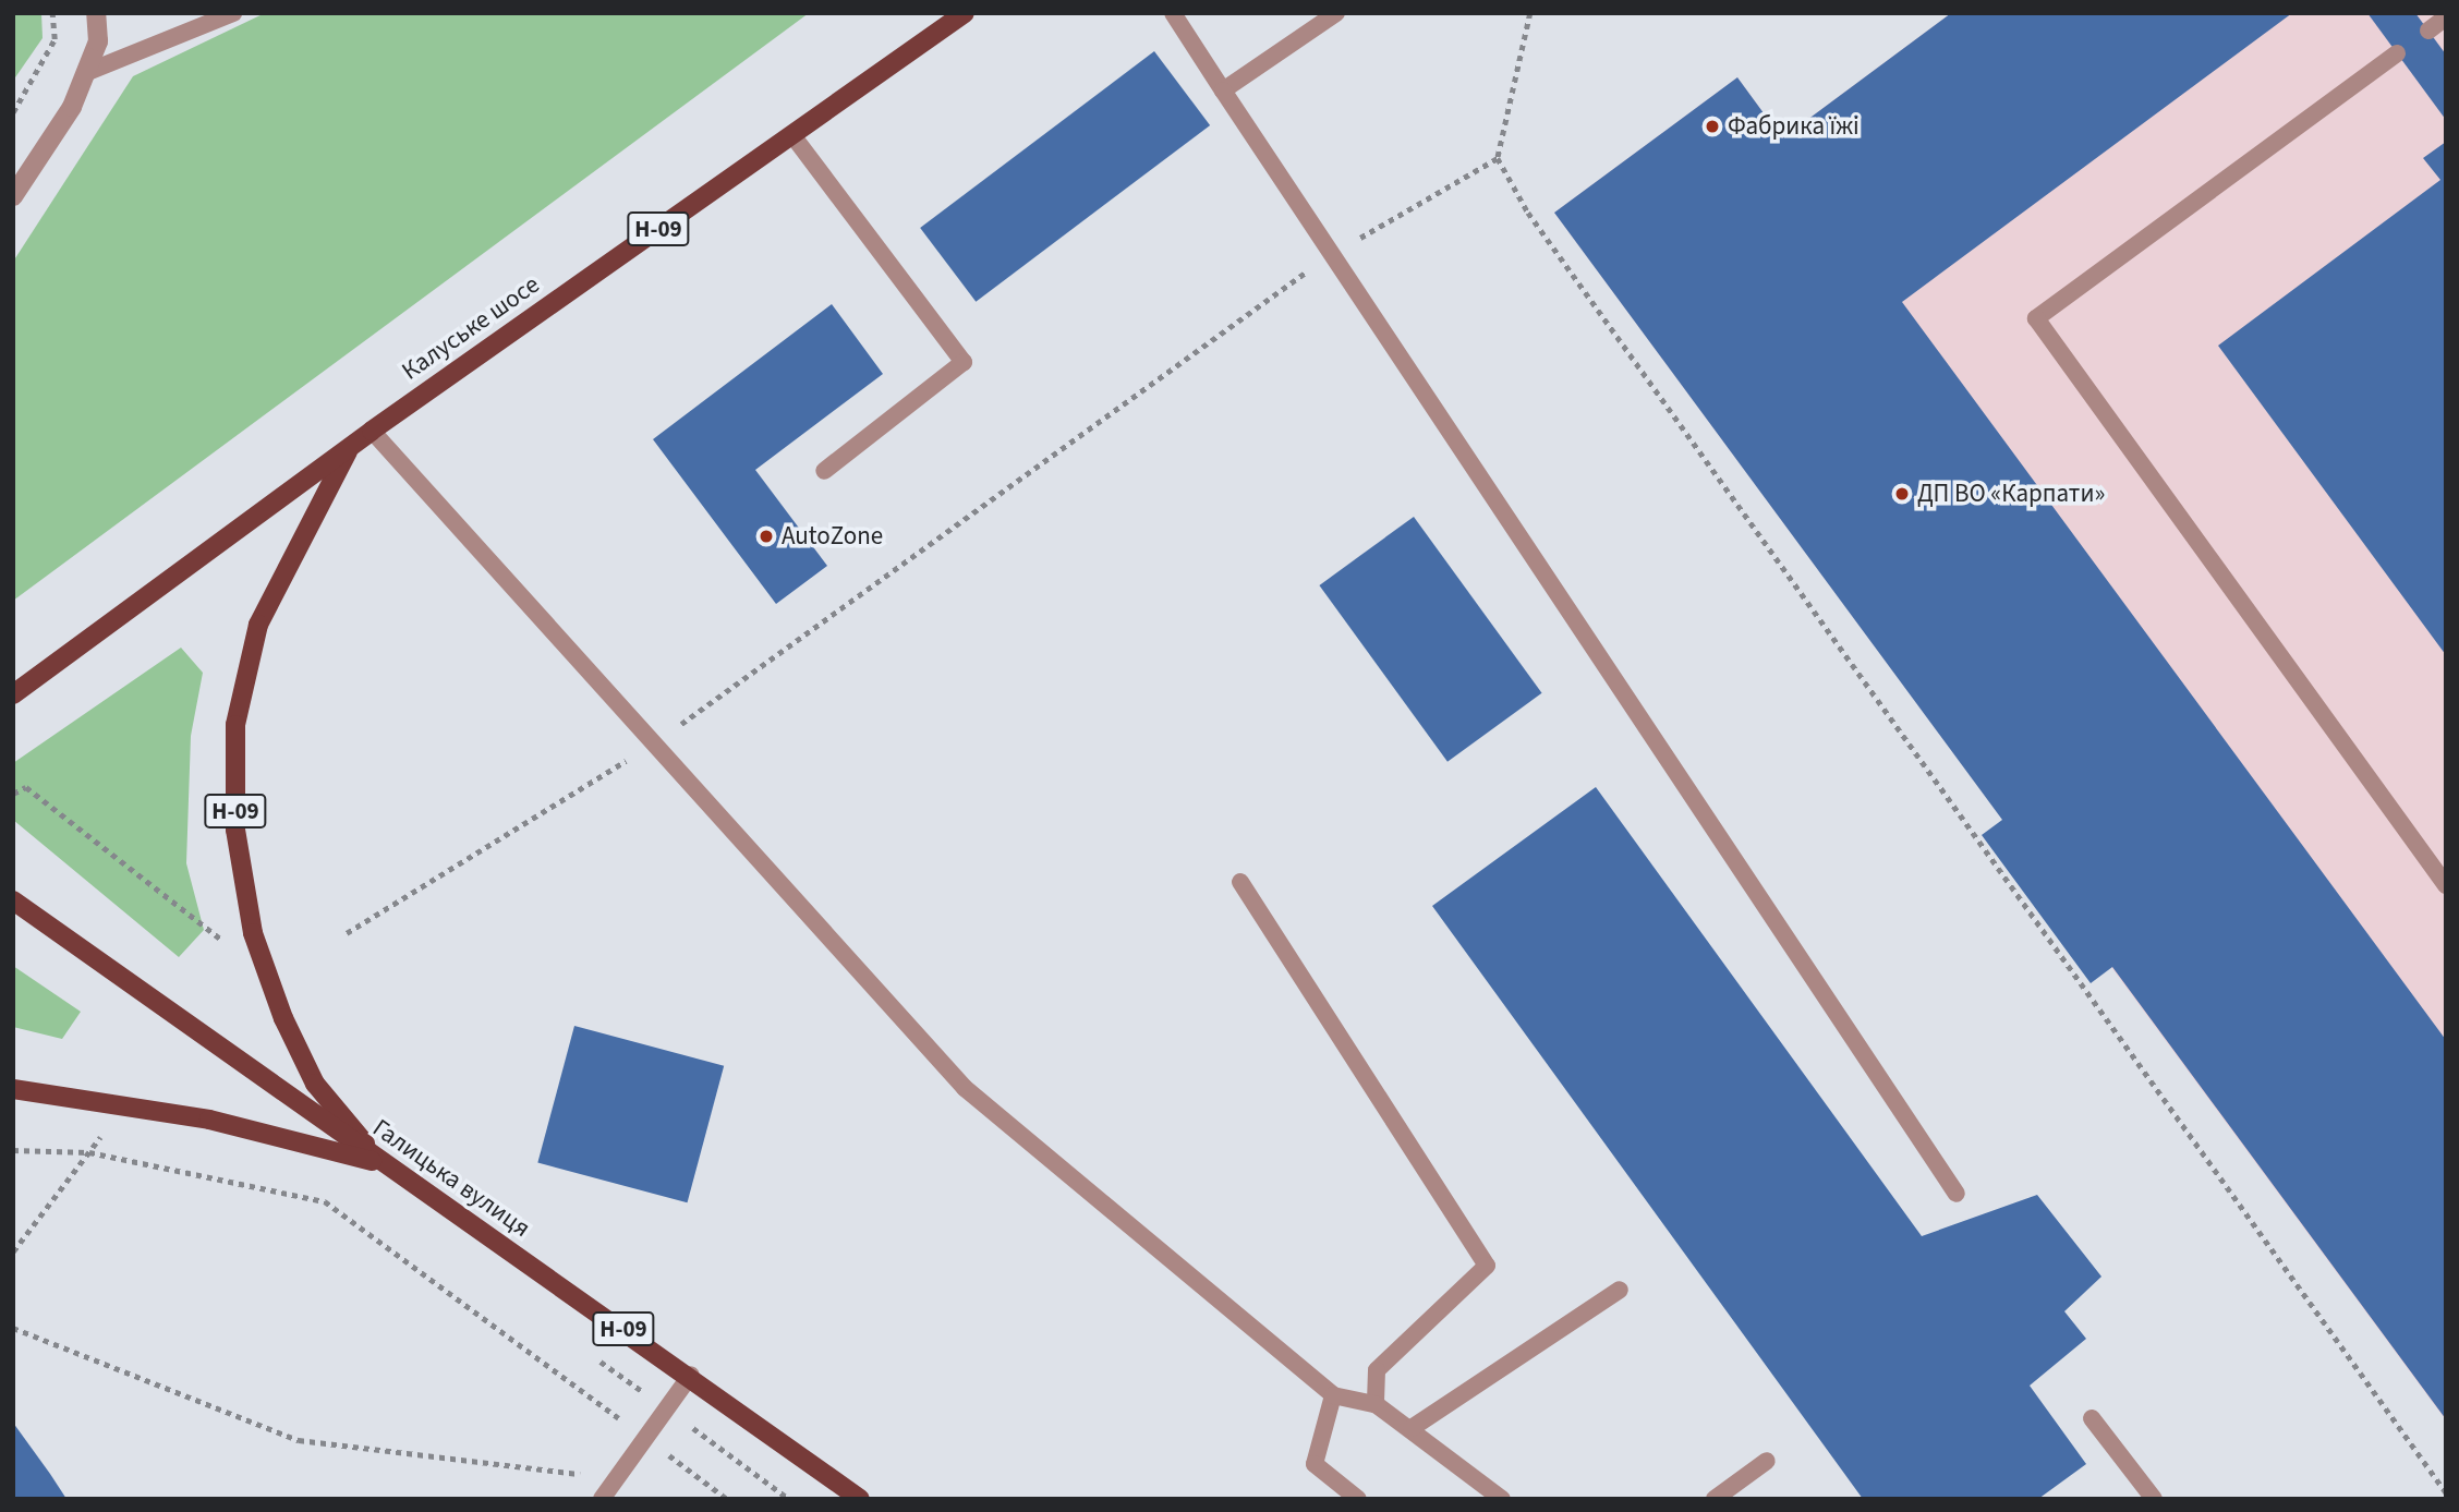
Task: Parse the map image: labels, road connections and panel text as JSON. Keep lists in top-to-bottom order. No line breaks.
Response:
{"streets":{"main road":["Н-09","Калуське шосе","Галицька вулиця"]},"crossings":[["Н-09","Калуське шосе"],["Н-09","Галицька вулиця"]],"places":["Фабрика їжі","ДП ВО «Карпати»","AutoZone"]}
